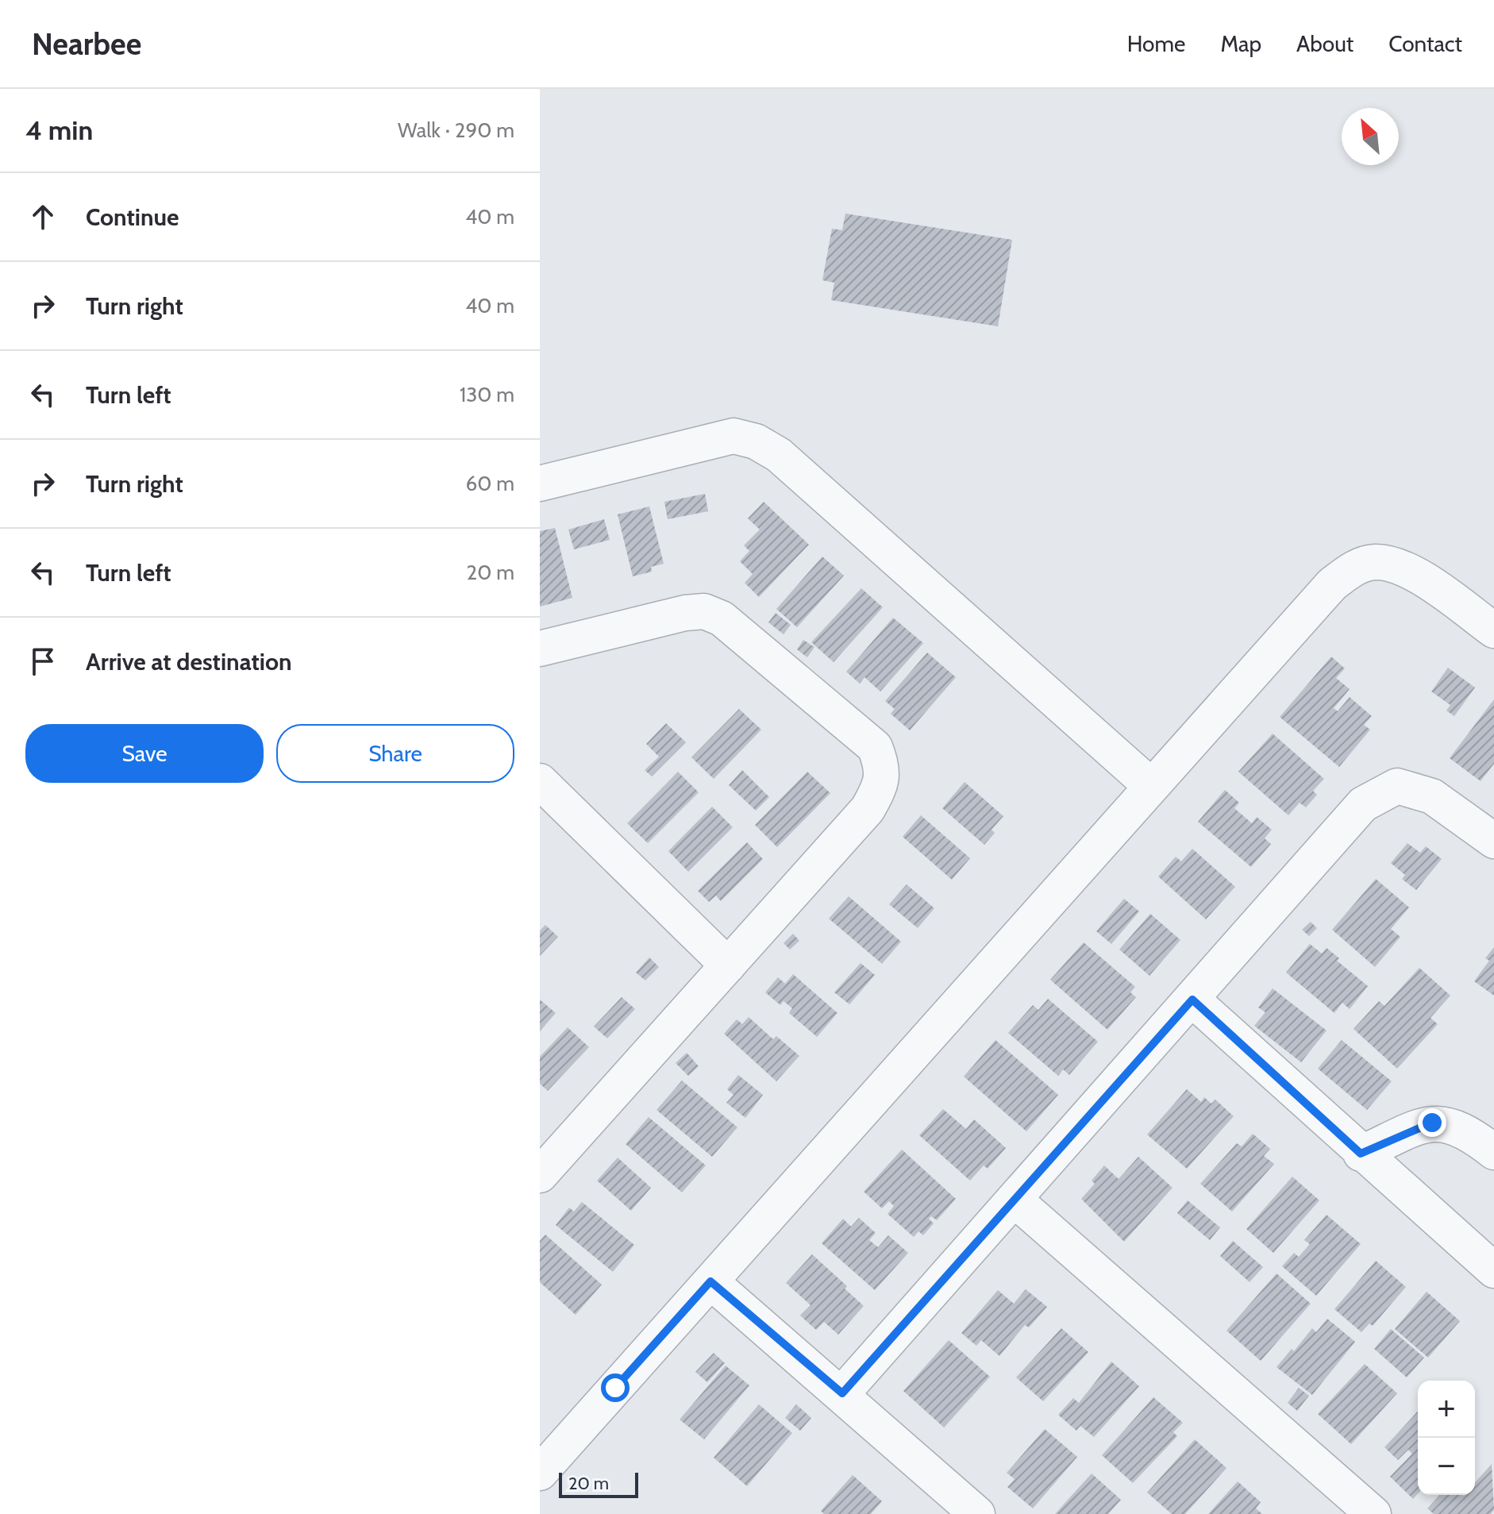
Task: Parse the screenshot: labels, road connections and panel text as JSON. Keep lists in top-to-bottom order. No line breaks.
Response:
{"scale_bar":"20 m","north":"top left","page":{"header":"Nearbee","nav":["Home","Map","About","Contact"],"heading":["4 min","Walk · 290 m"],"list":[["Continue","40 m"],["Turn right","40 m"],["Turn left","130 m"],["Turn right","60 m"],["Turn left","20 m"],"Arrive at destination"],"buttons":["Save","Share"],"map_buttons":["+","−"],"scale":"20 m"}}
